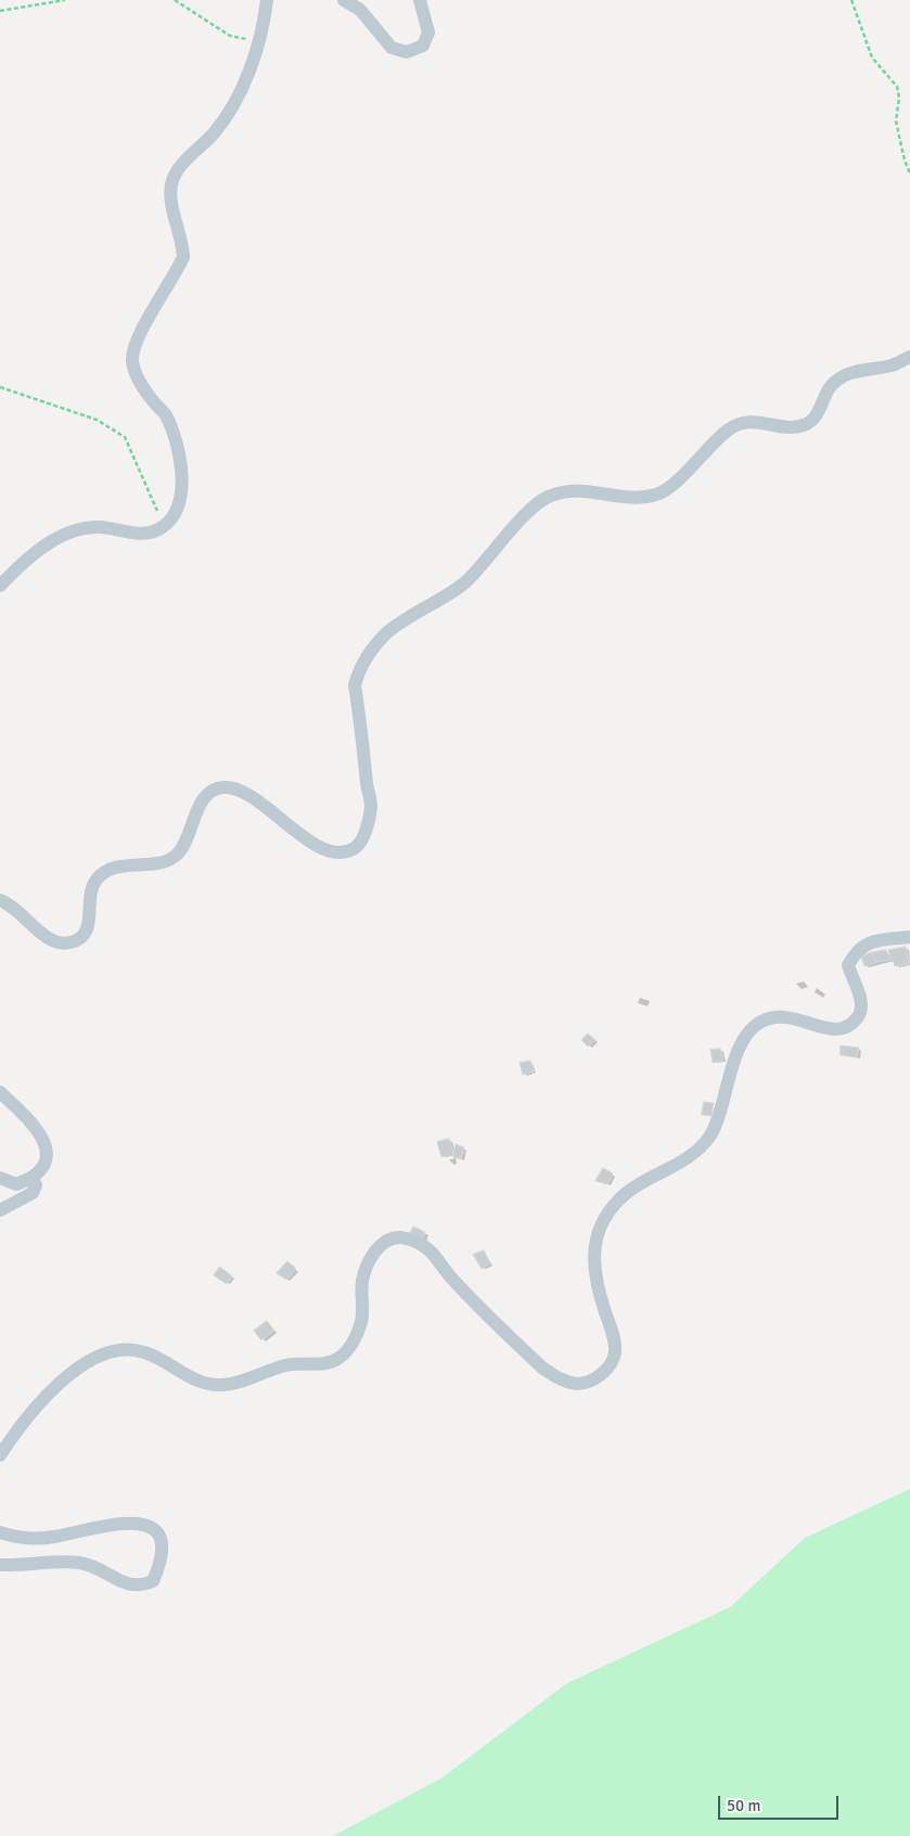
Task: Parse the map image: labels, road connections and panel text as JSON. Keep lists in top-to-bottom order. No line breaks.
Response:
{"scale_bar":"50 m"}
